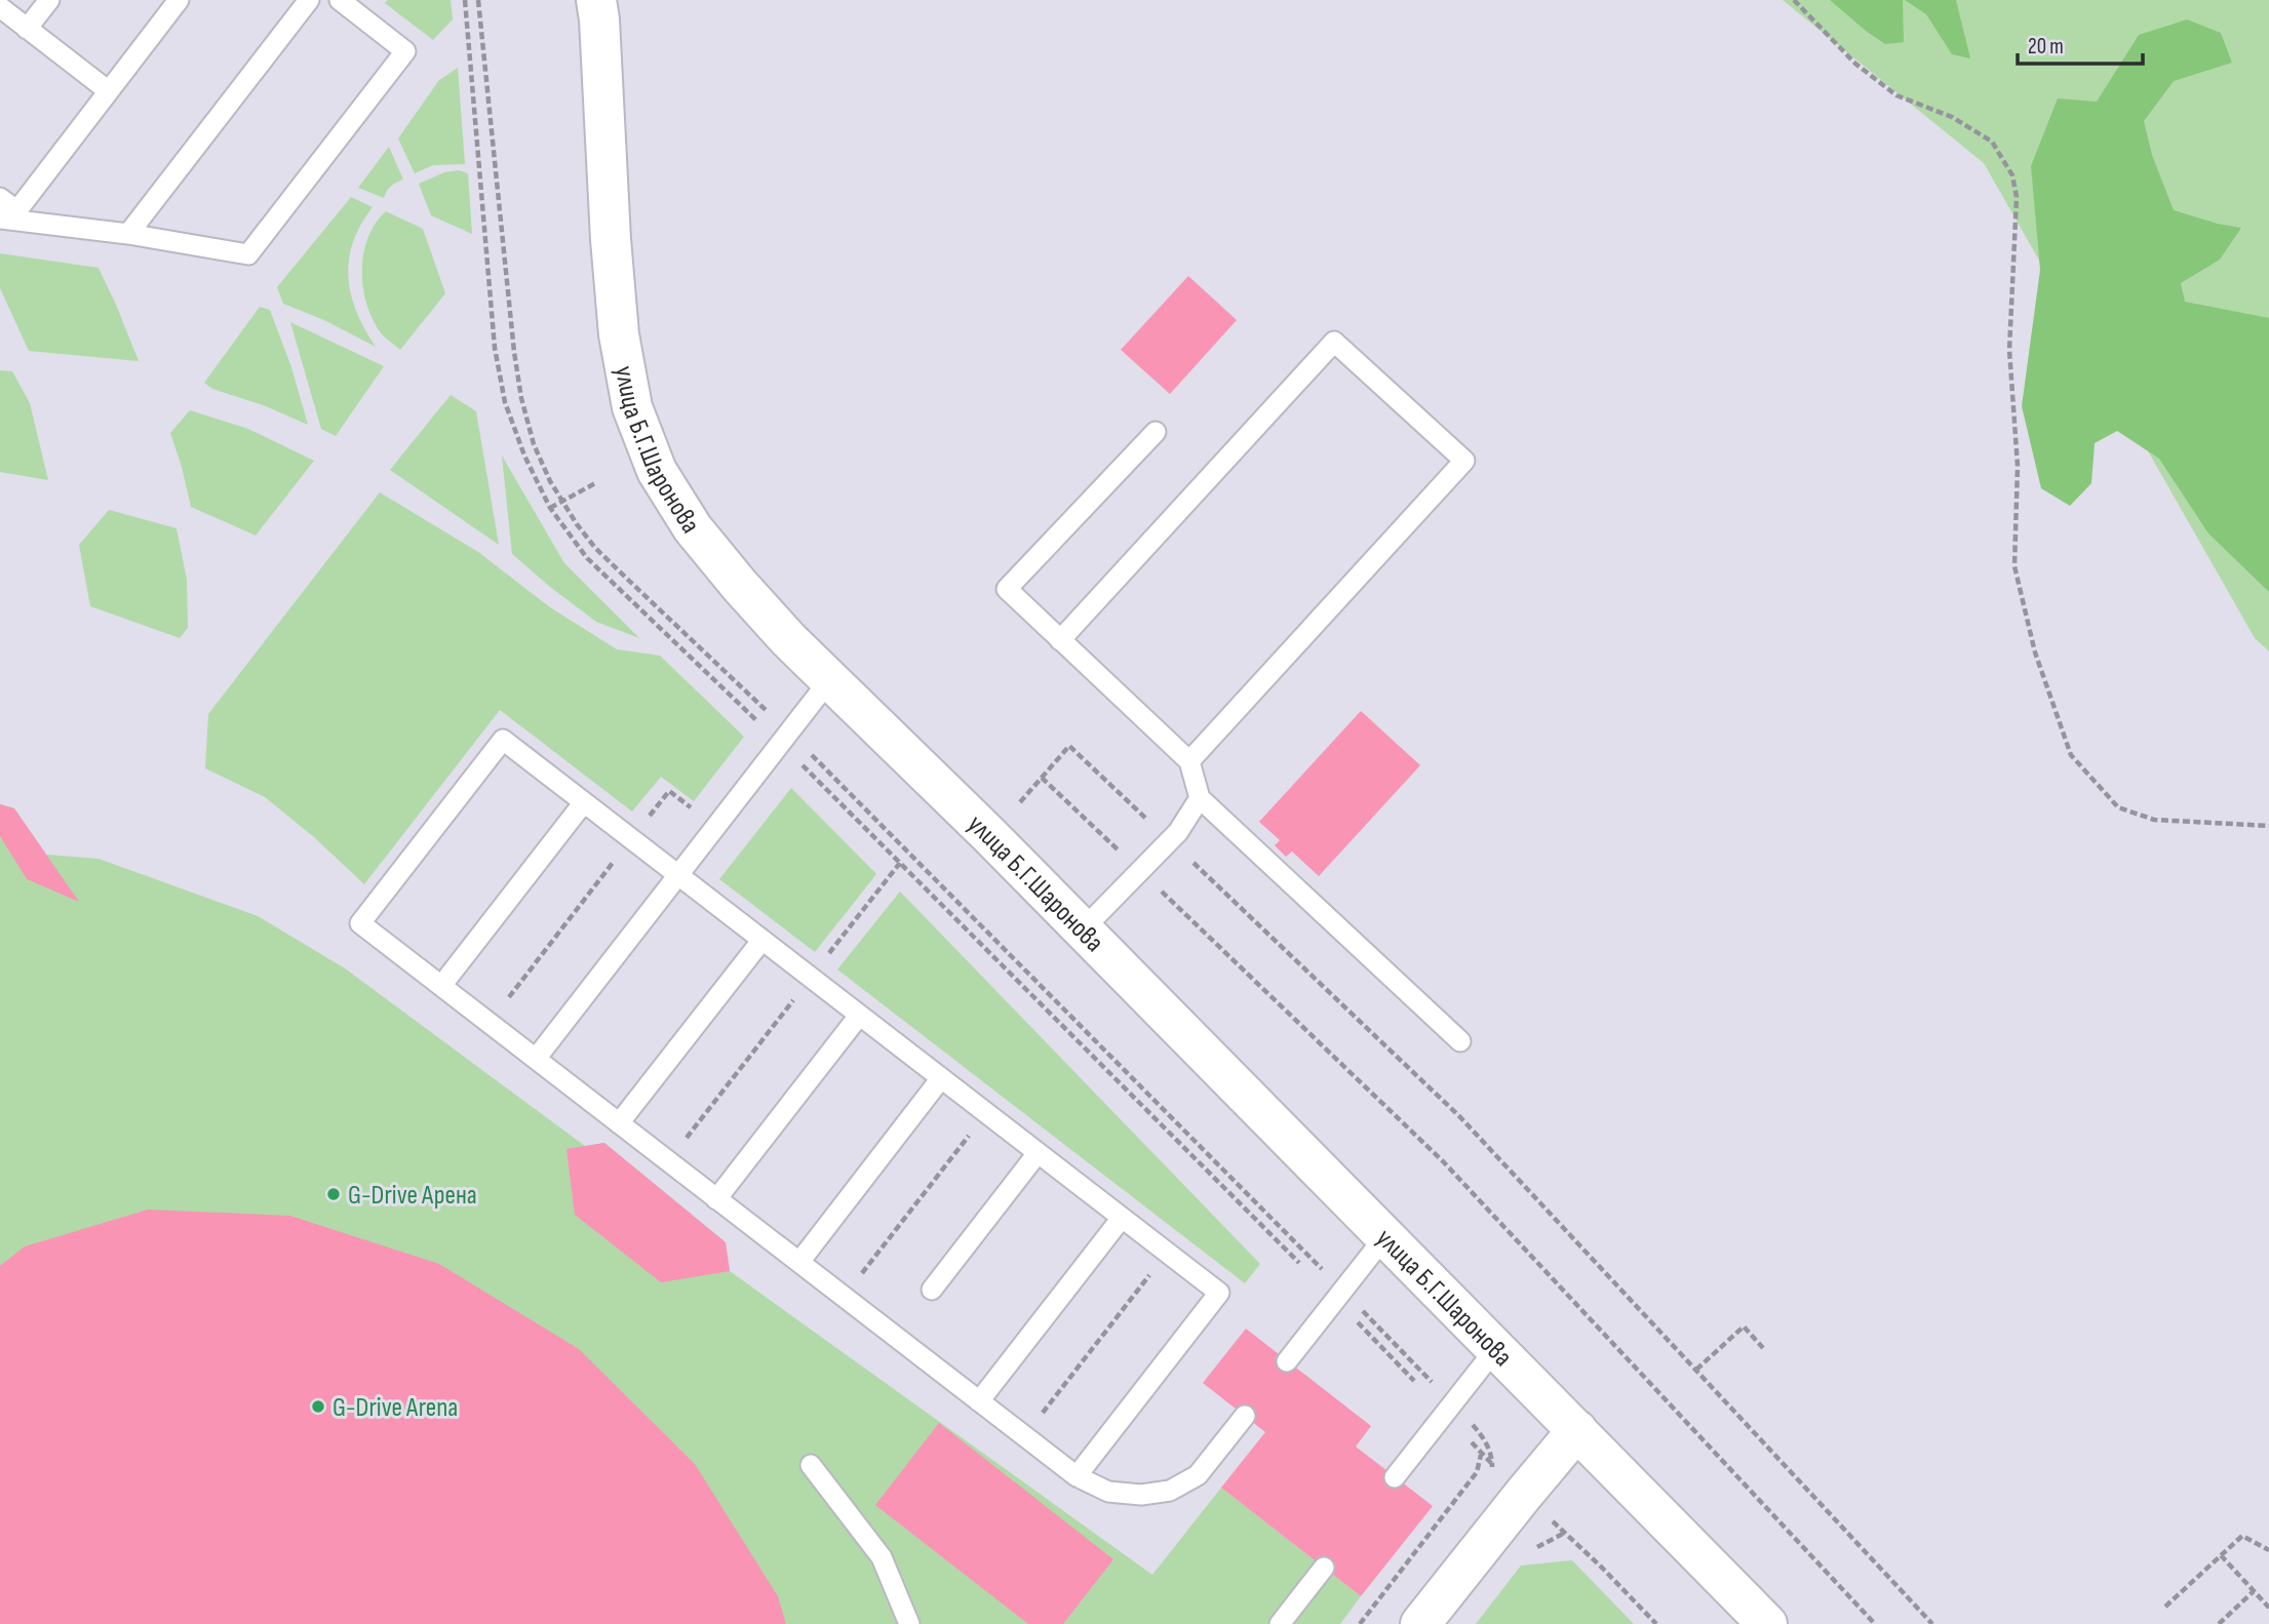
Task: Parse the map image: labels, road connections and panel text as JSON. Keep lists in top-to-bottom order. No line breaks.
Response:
{"streets":{"main road":["улица Б.Г.Шаронова"]},"places":["G-Drive Арена","G-Drive Arena"],"scale_bar":"20 m"}
